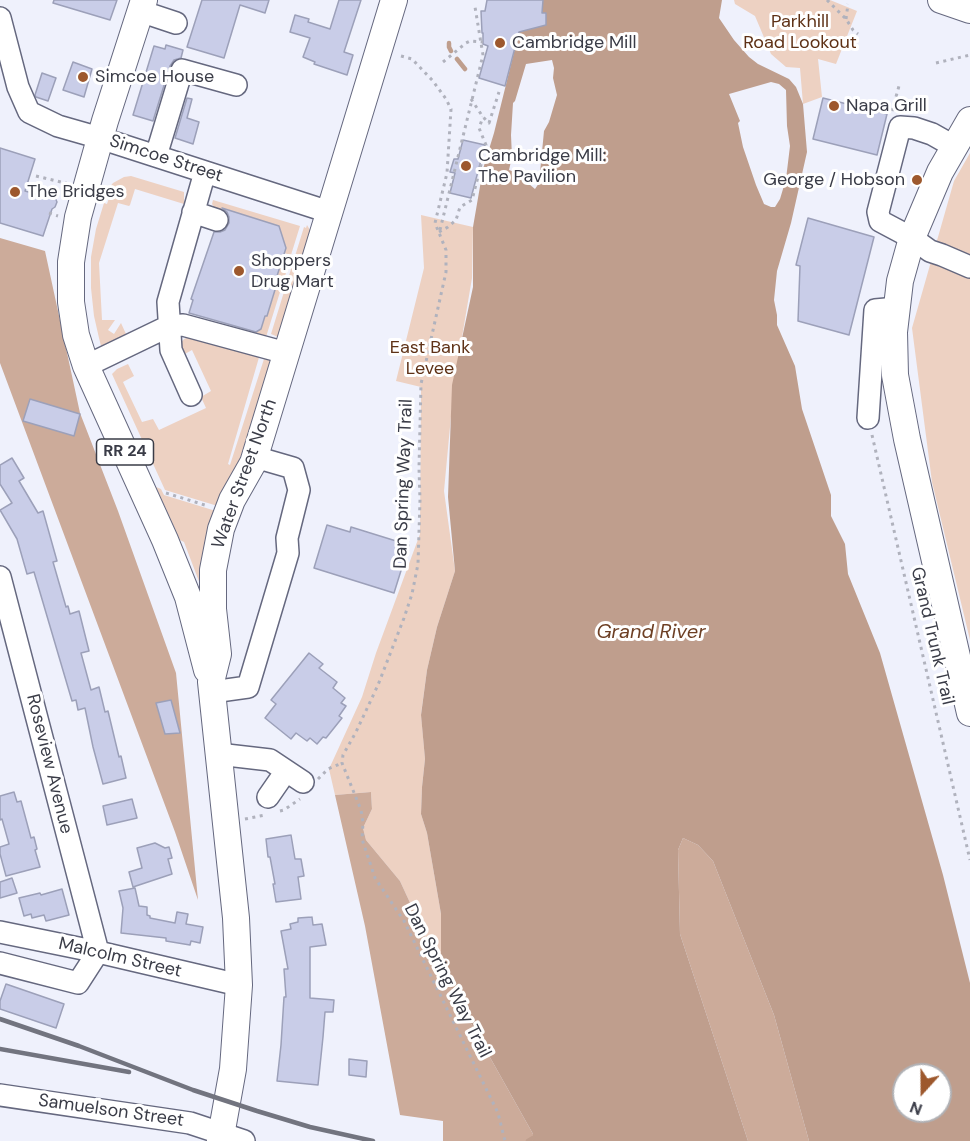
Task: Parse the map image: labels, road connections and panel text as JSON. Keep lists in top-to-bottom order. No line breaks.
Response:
{"streets":{"main road":["RR 24","Water Street North"],"street":["Simcoe Street","Roseview Avenue","Malcolm Street","Samuelson Street"],"path":["Dan Spring Way Trail","Grand Trunk Trail"]},"crossings":[["Simcoe Street","RR 24"],["Simcoe Street","Water Street North"],["RR 24","Water Street North"],["Water Street North","Malcolm Street"],["Water Street North","Samuelson Street"],["Roseview Avenue","Malcolm Street"]],"water":["Grand River"],"parks":["Parkhill Road Lookout","East Bank Levee"],"places":["Cambridge Mill","Simcoe House","Napa Grill","Cambridge Mill: The Pavilion","George / Hobson","The Bridges","Shoppers Drug Mart"],"north":"bottom"}
